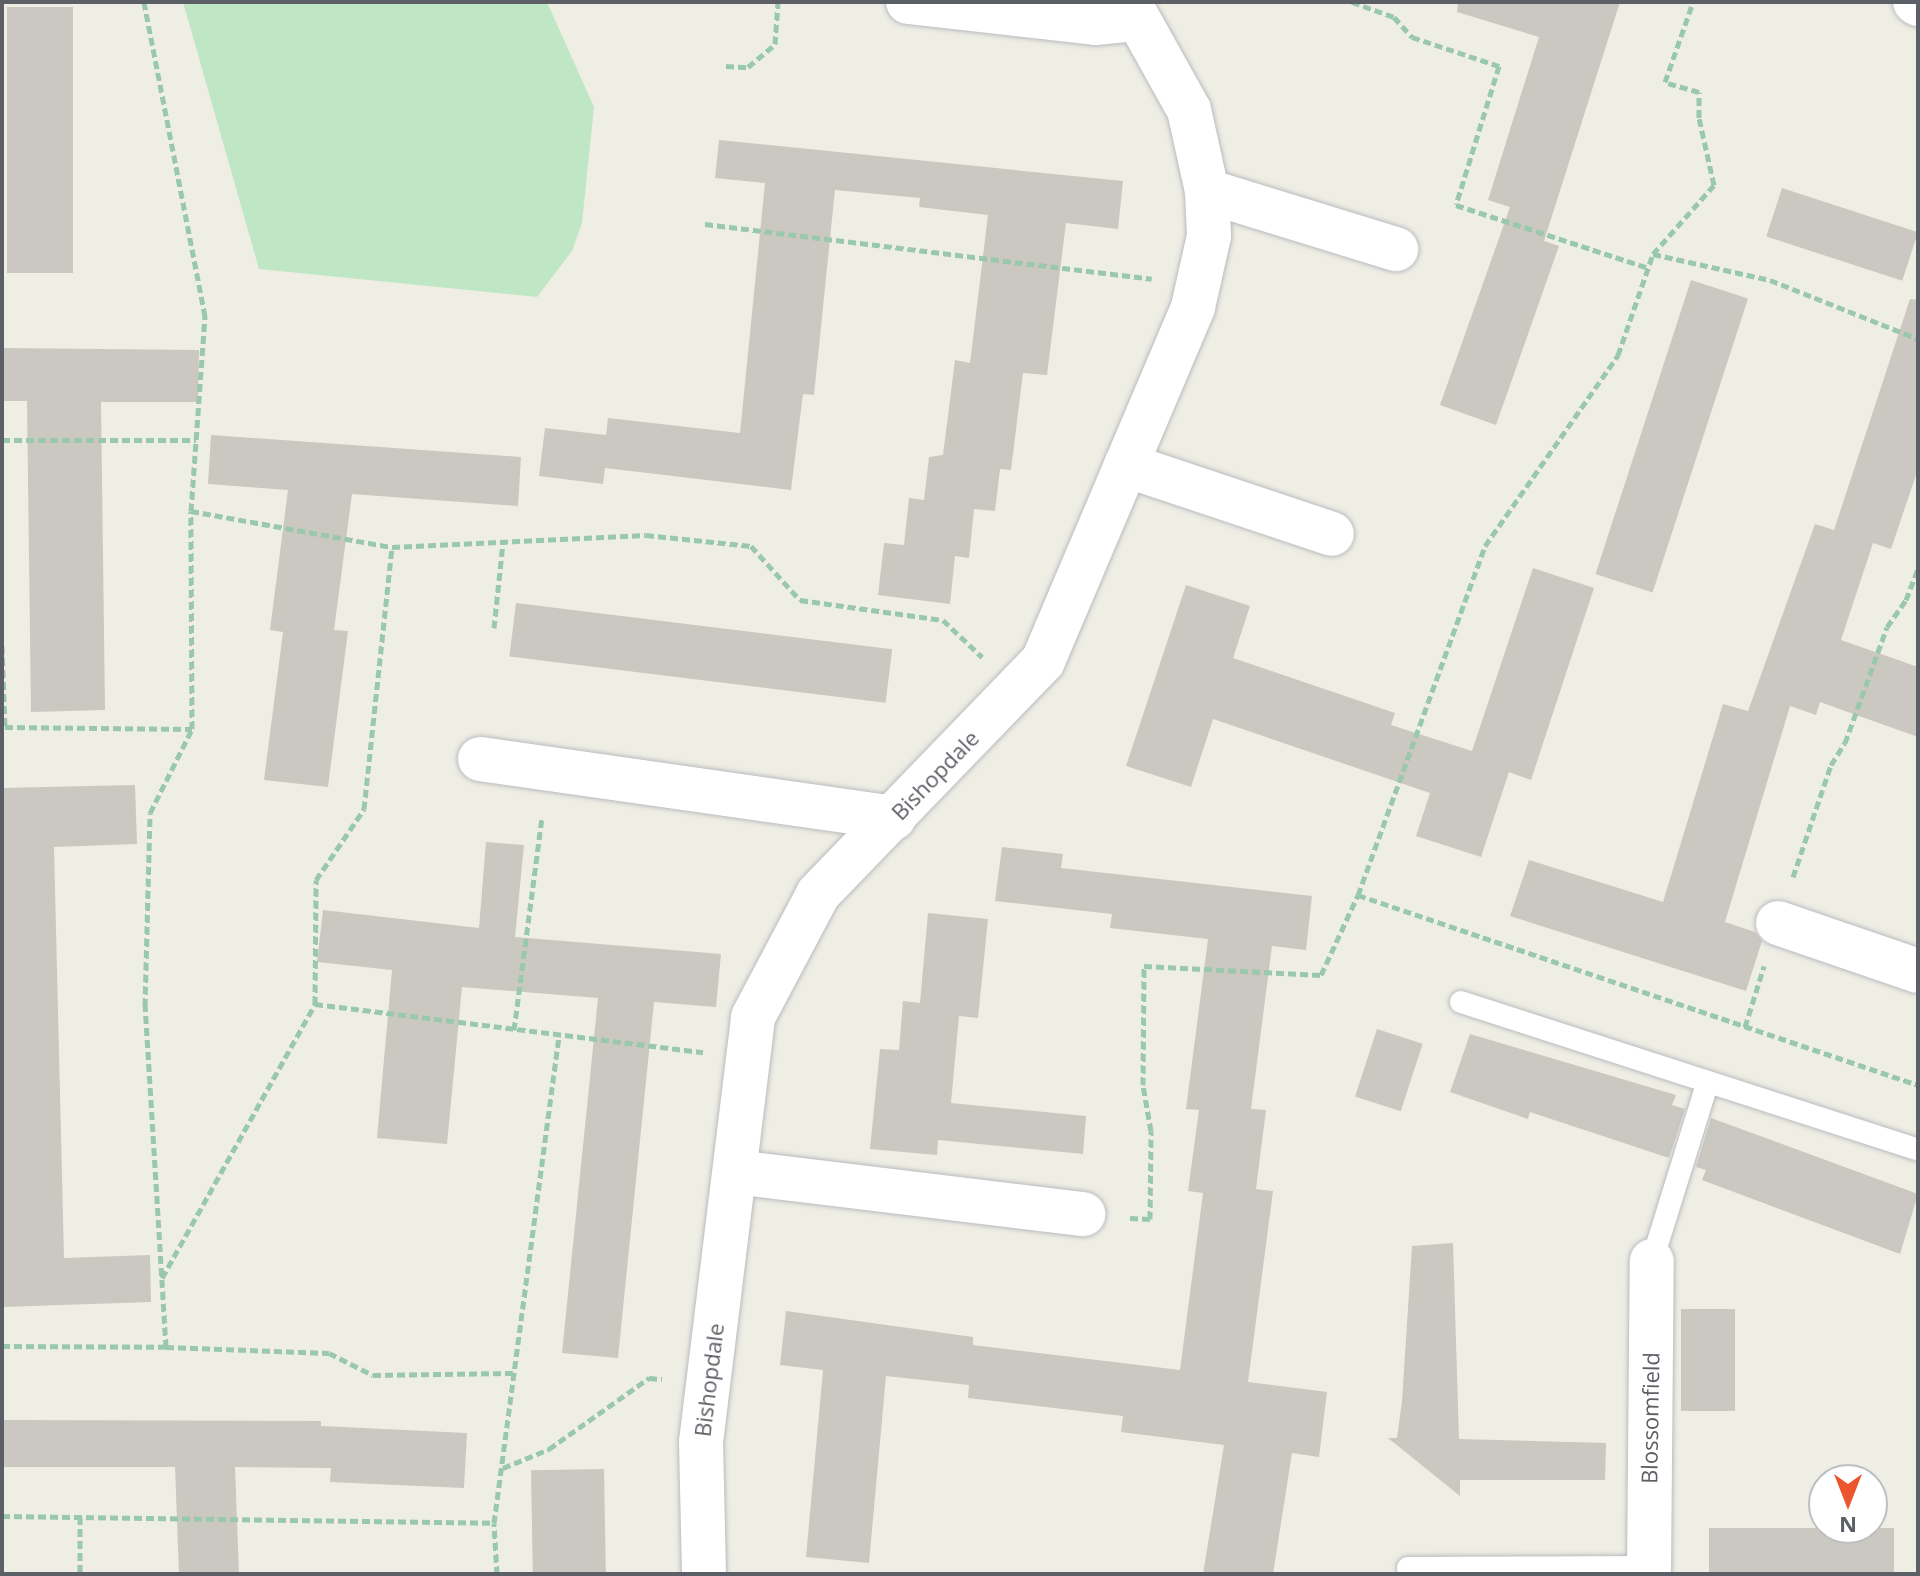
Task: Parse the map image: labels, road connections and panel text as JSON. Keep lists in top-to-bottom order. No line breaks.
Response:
{"streets":{"street":["Bishopdale","Blossomfield"]},"north":"bottom"}
